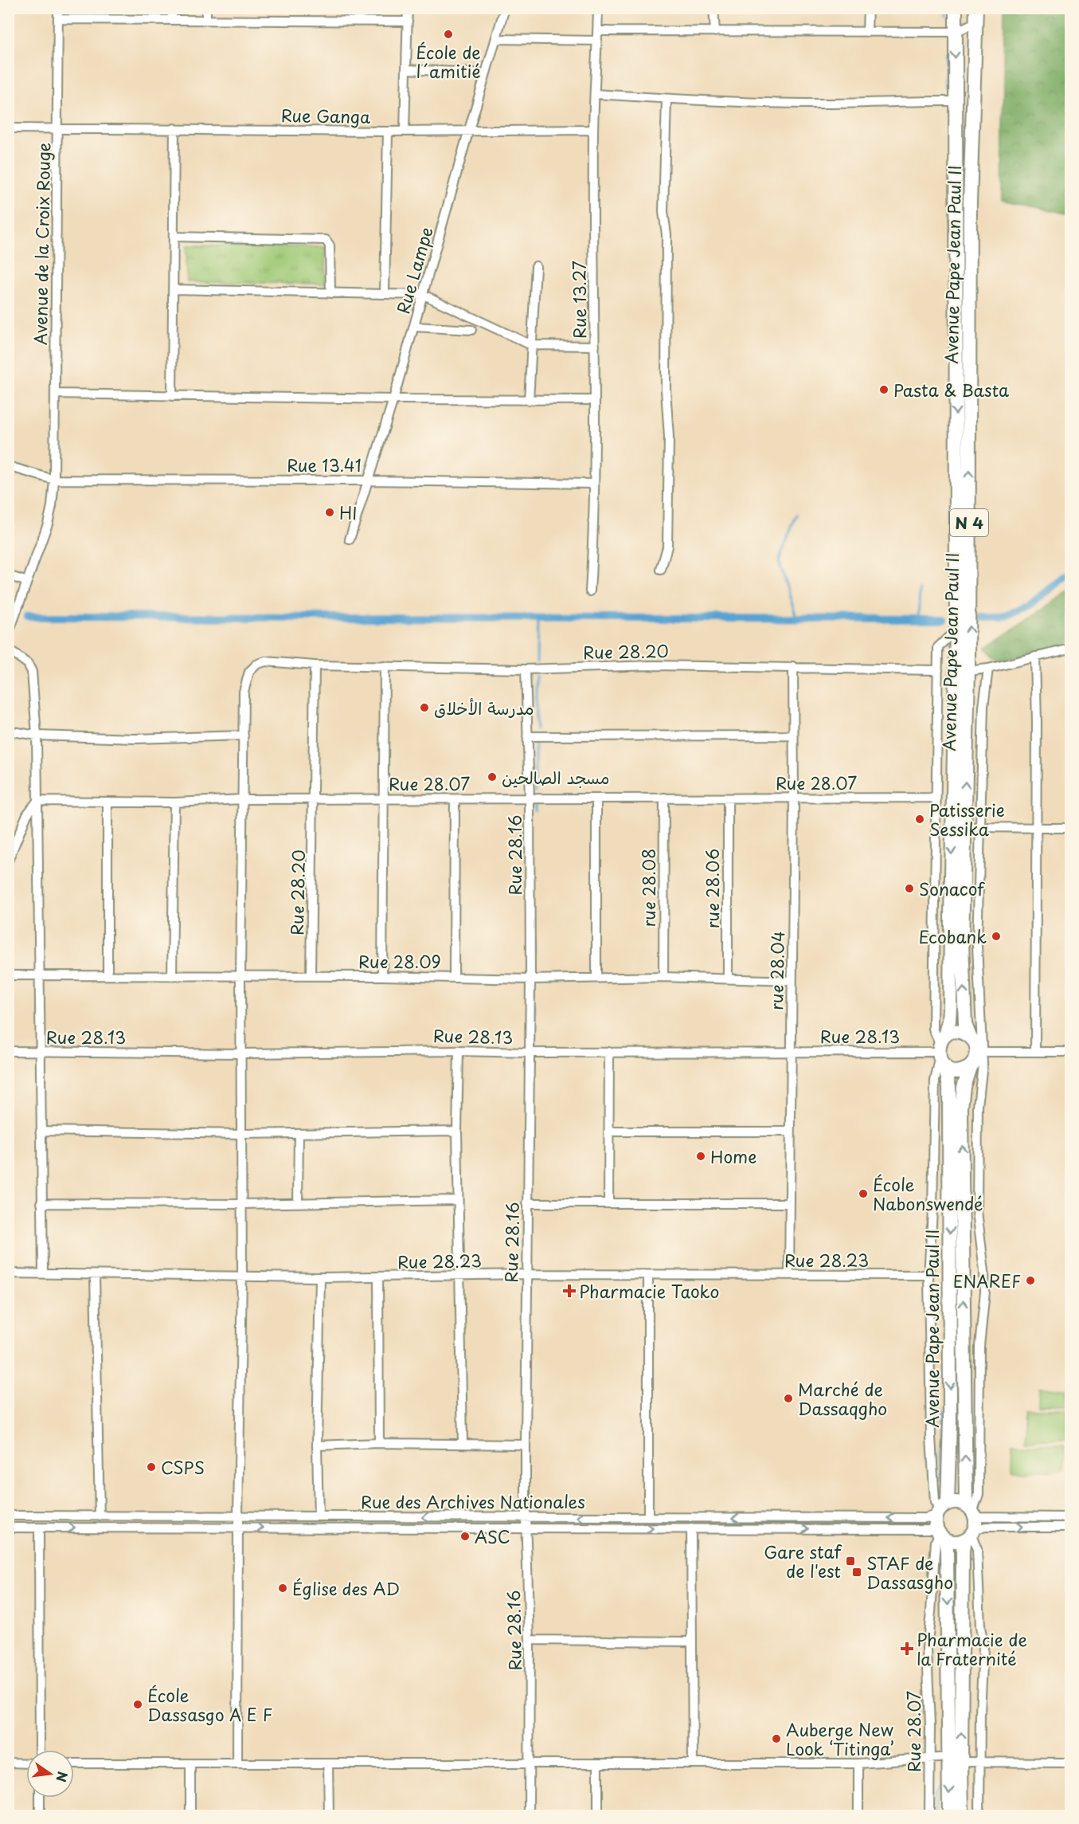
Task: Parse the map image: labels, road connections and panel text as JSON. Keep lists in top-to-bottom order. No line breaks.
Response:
{"streets":{"highway":["Avenue Pape Jean Paul II","N 4"],"street":["Rue Ganga","Avenue de la Croix Rouge","Rue Lampe","Rue 13.27","Rue 13.41","Rue 28.20","Rue 28.07","Rue 28.16","rue 28.08","rue 28.06","Rue 28.09","rue 28.04","Rue 28.13","Rue 28.23","Rue des Archives Nationales"]},"crossings":[["Rue Ganga","Avenue de la Croix Rouge"],["Rue Ganga","Rue Lampe"],["Rue Ganga","Rue 13.27"],["Avenue de la Croix Rouge","Rue 13.41"],["Avenue Pape Jean Paul II","Rue 28.07"],["Avenue Pape Jean Paul II","Rue 28.13"],["Avenue Pape Jean Paul II","Rue des Archives Nationales"],["Rue Lampe","Rue 13.41"],["Rue 13.27","Rue 13.41"],["Rue 28.20","Rue 28.07"],["Rue 28.20","Rue 28.16"],["Rue 28.20","Rue 28.09"],["Rue 28.20","rue 28.04"],["Rue 28.07","Rue 28.16"],["Rue 28.07","rue 28.08"],["Rue 28.07","rue 28.06"],["Rue 28.07","rue 28.04"],["Rue 28.07","Rue des Archives Nationales"],["Rue 28.16","Rue 28.09"],["Rue 28.16","Rue 28.13"],["Rue 28.16","Rue 28.23"],["Rue 28.16","Rue des Archives Nationales"],["rue 28.08","Rue 28.09"],["rue 28.06","Rue 28.09"],["Rue 28.09","rue 28.04"],["rue 28.04","Rue 28.13"],["rue 28.04","Rue 28.23"]],"places":{"other":["École de l´amitié","Pasta & Basta","HI","مدرسة الأخلاق","مسجد الصالحين","Patisserie Sessika","Sonacof","Ecobank","Home","École Nabonswendé","ENAREF","Marché de Dassaqgho","CSPS","ASC","Église des AD","École Dassasgo A E F","Auberge New Look ‘Titinga’"],"health":["Pharmacie Taoko","Pharmacie de la Fraternité"],"transit":["Gare staf de l'est","STAF de Dassasgho"]},"north":"right"}
